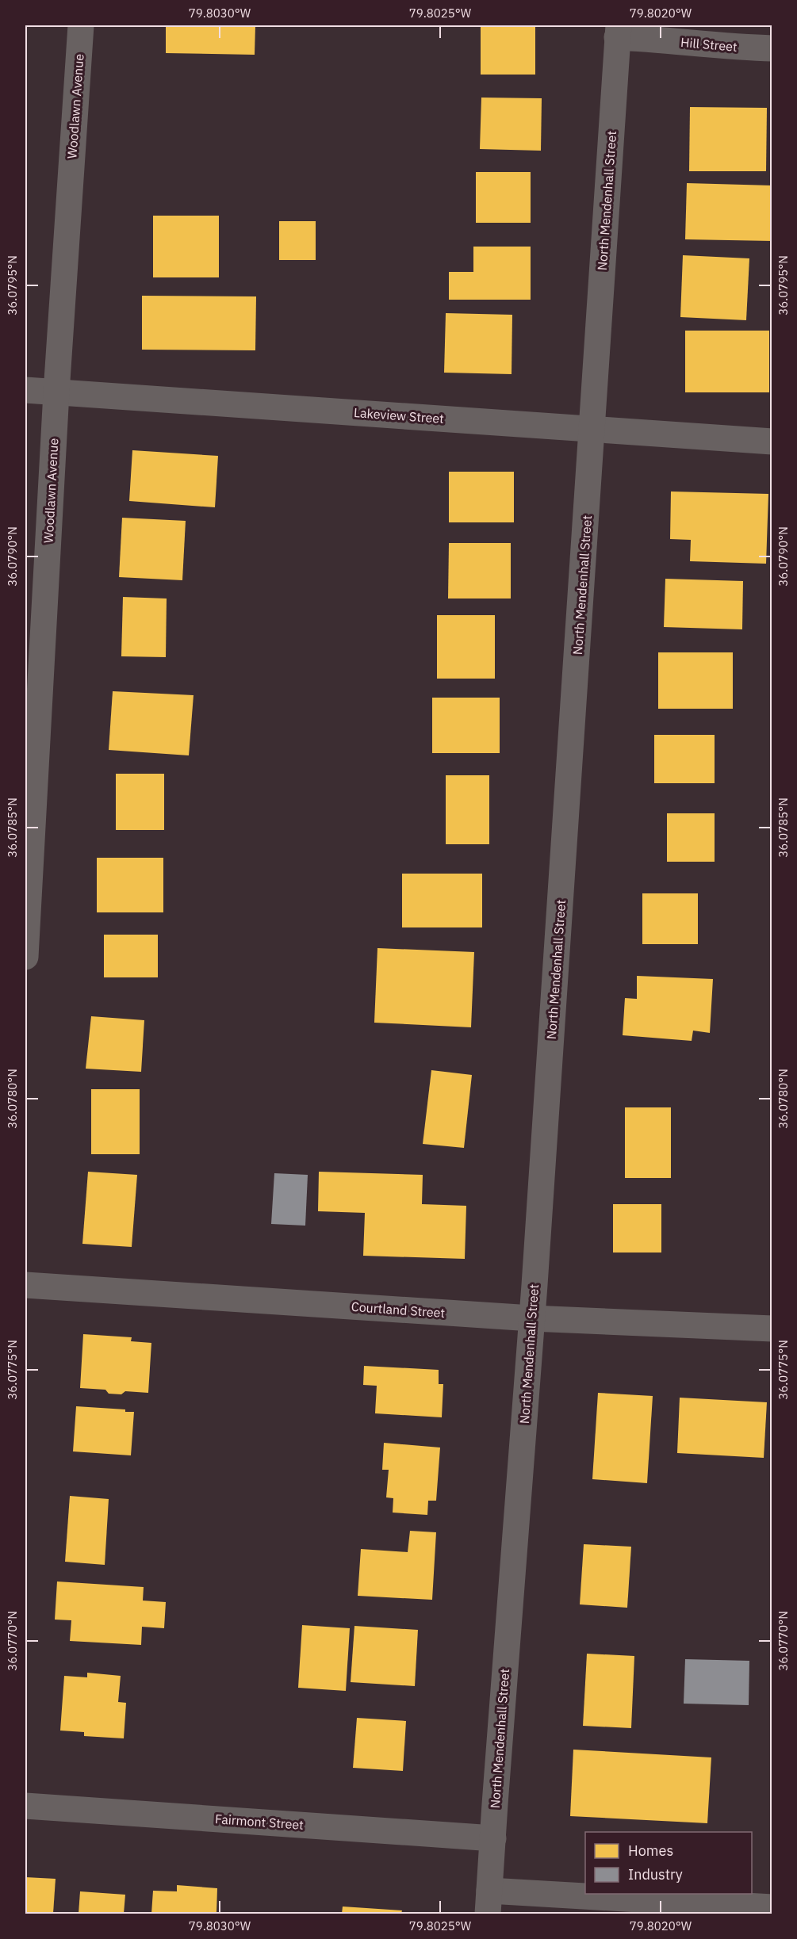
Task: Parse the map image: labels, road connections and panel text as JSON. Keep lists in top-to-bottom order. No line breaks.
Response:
{"streets":{"street":["Hill Street","Woodlawn Avenue","North Mendenhall Street","Lakeview Street","Courtland Street","Fairmont Street"]},"crossings":[["Hill Street","North Mendenhall Street"],["Woodlawn Avenue","Lakeview Street"],["North Mendenhall Street","Lakeview Street"],["North Mendenhall Street","Courtland Street"],["North Mendenhall Street","Fairmont Street"]],"legend":["Homes","Industry"],"coordinates":["79.8030°W","79.8025°W","79.8020°W","36.0795°N","36.0790°N","36.0785°N","36.0780°N","36.0775°N","36.0770°N"]}
